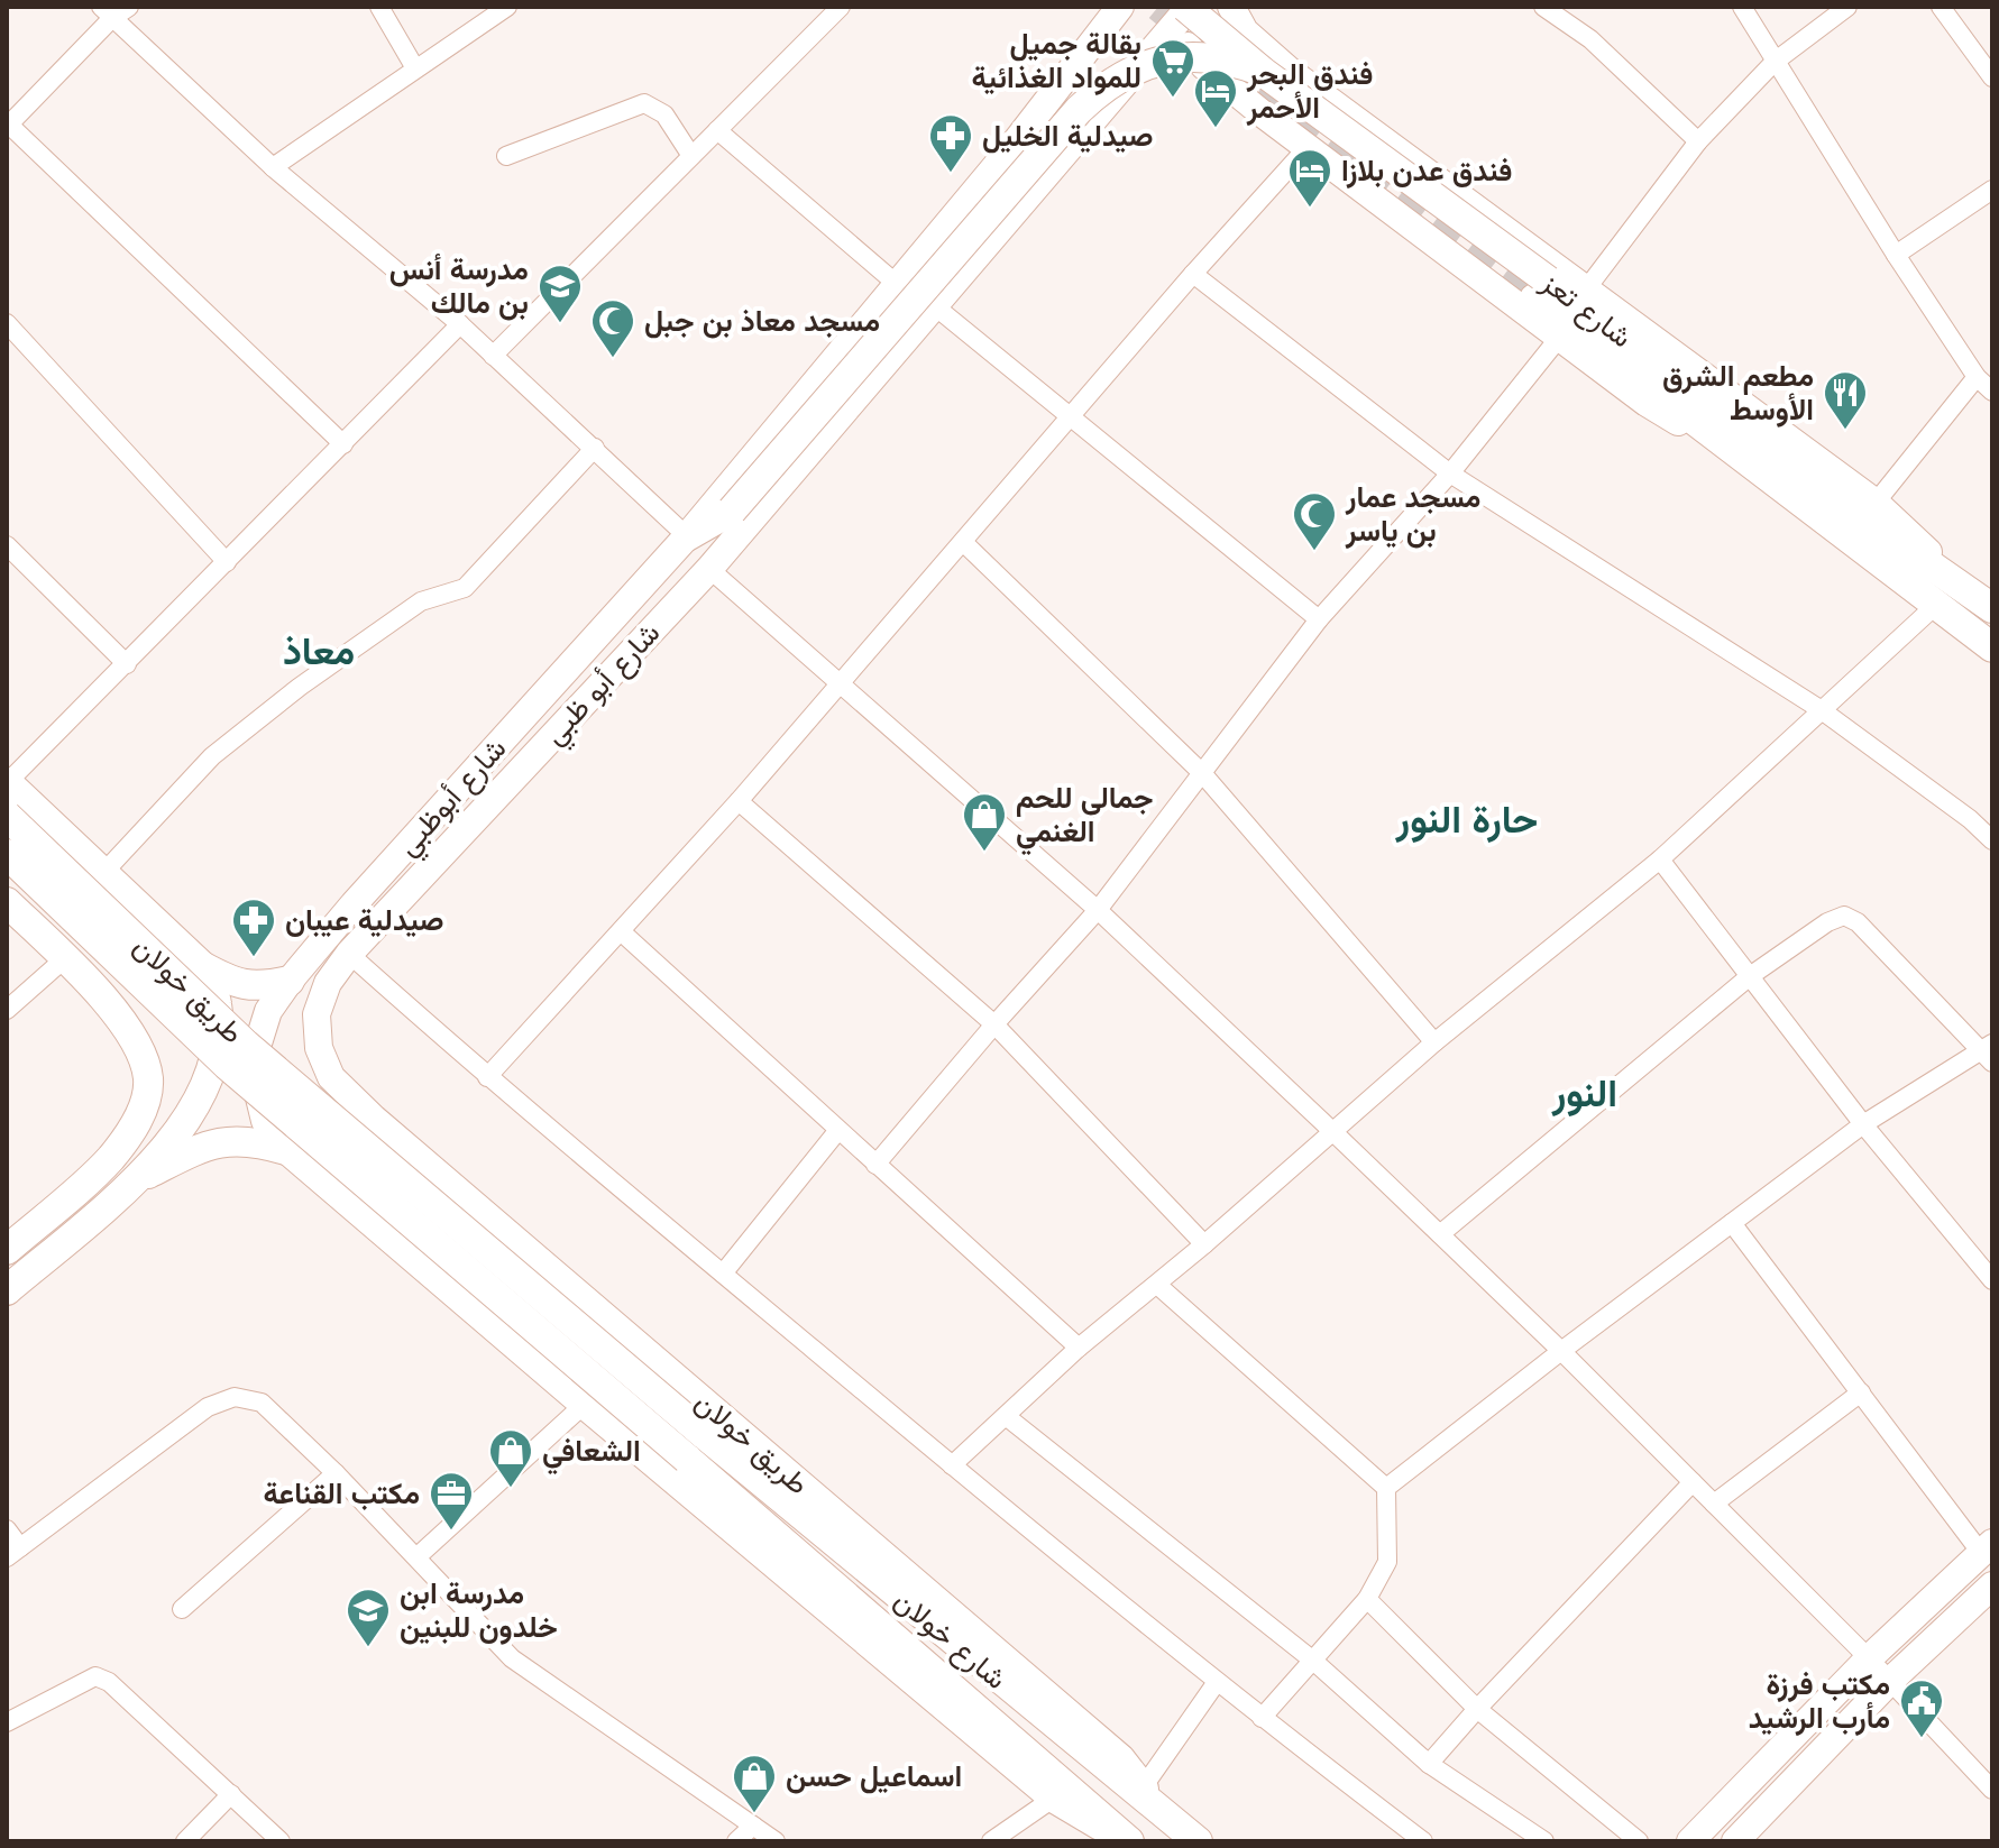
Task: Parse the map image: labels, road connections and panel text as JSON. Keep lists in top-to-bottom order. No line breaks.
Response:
{"streets":{"main road":["شارع تعز","شارع أبو ظبي","شارع أبوظبي","طريق خولان","شارع خولان"]},"crossings":[["شارع تعز","شارع أبو ظبي"],["شارع أبو ظبي","طريق خولان"],["طريق خولان","شارع خولان"]],"districts":["معاذ","حارة النور","النور"],"places":{"supermarket":["بقالة جميل للمواد الغذائية"],"hotel":["فندق البحر الأحمر","فندق عدن بلازا"],"pharmacy":["صيدلية الخليل","صيدلية عيبان"],"school or university":["مدرسة أنس بن مالك","مدرسة ابن خلدون للبنين"],"mosque":["مسجد معاذ بن جبل","مسجد عمار بن ياسر"],"restaurant":["مطعم الشرق الأوسط"],"shop":["جمالي للحم الغنمي","الشعافي","اسماعيل حسن"],"office":["مكتب القناعة"],"public building":["مكتب فرزة مأرب الرشيد"]}}
